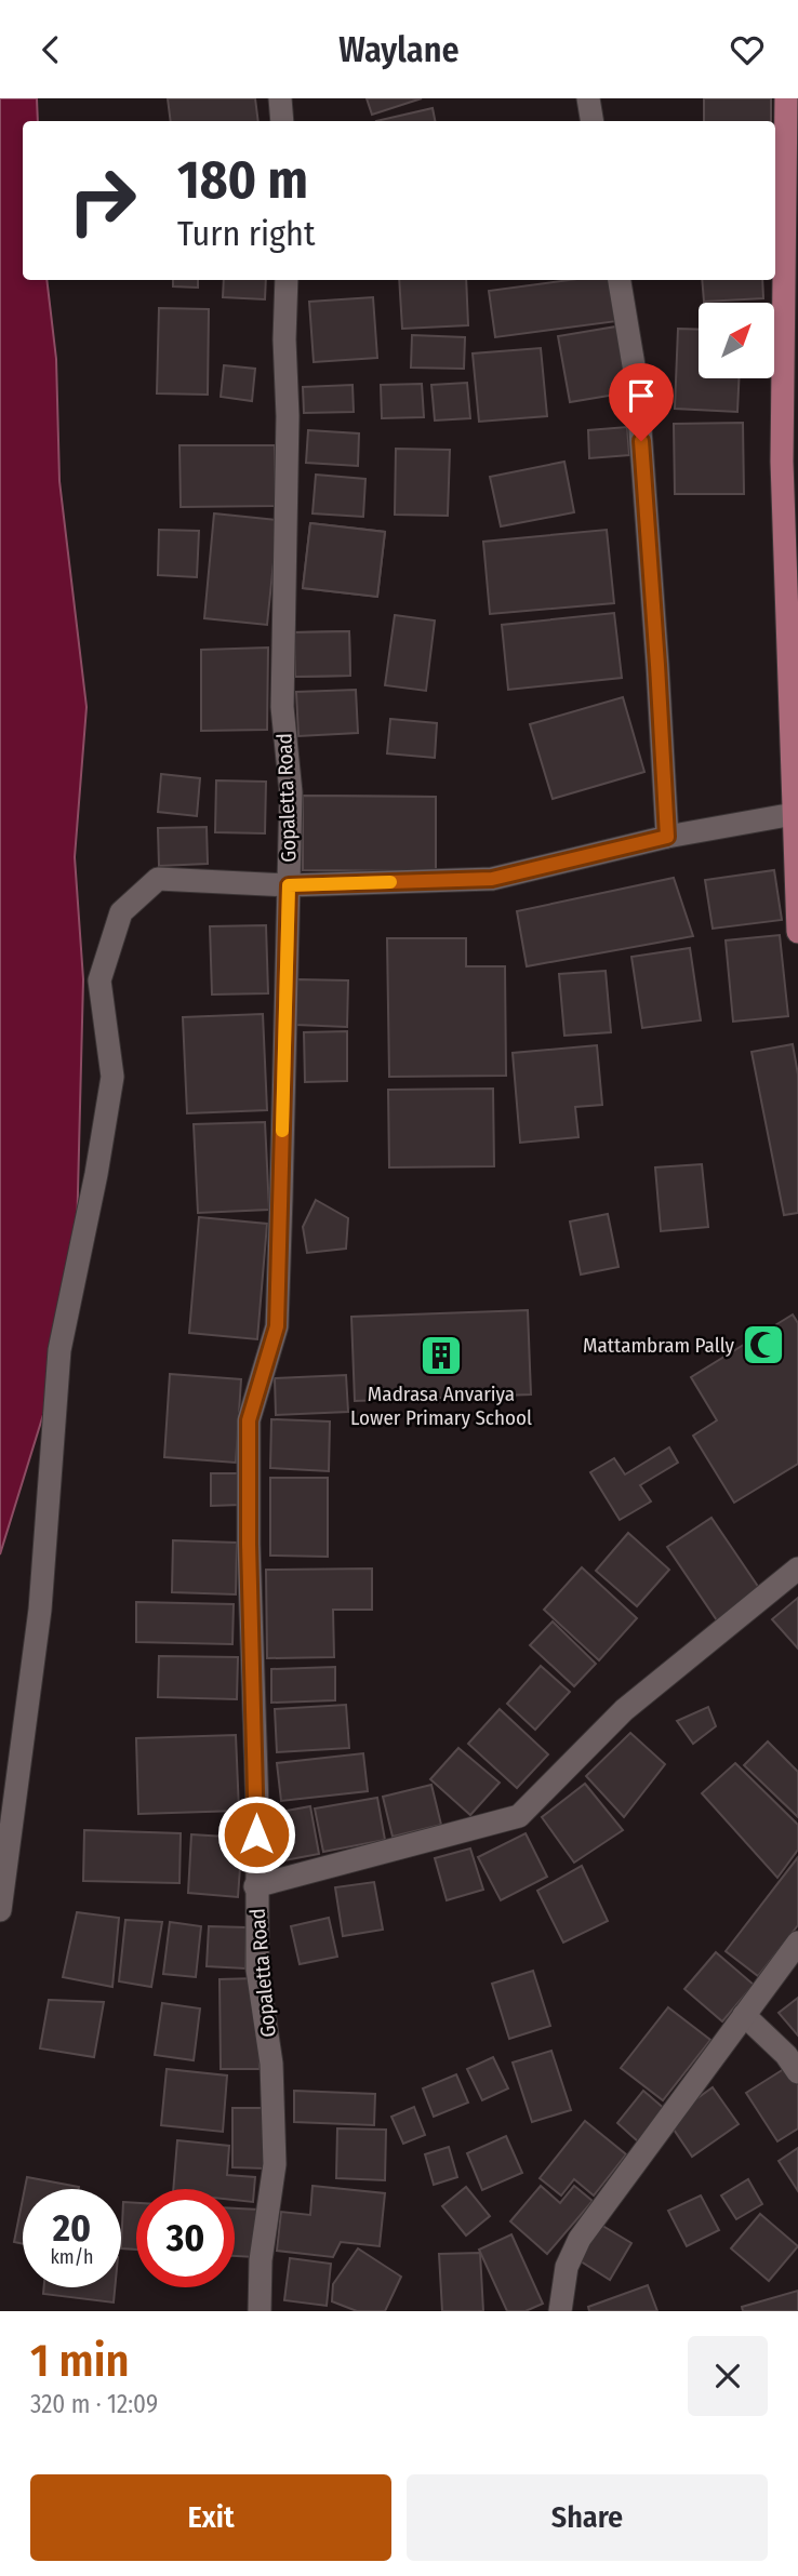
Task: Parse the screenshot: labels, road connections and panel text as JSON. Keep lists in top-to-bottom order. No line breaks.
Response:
{"streets":{"street":["Gopaletta Road"]},"places":{"mosque":["Mattambram Pally"],"building":["Madrasa Anvariya Lower Primary School"]},"north":"top right","page":{"header":"Waylane","turn":["180 m","Turn right"],"speed":"20 km/h","limit":"30","heading":["1 min","320 m · 12:09"],"buttons":["Exit","Share"]}}
